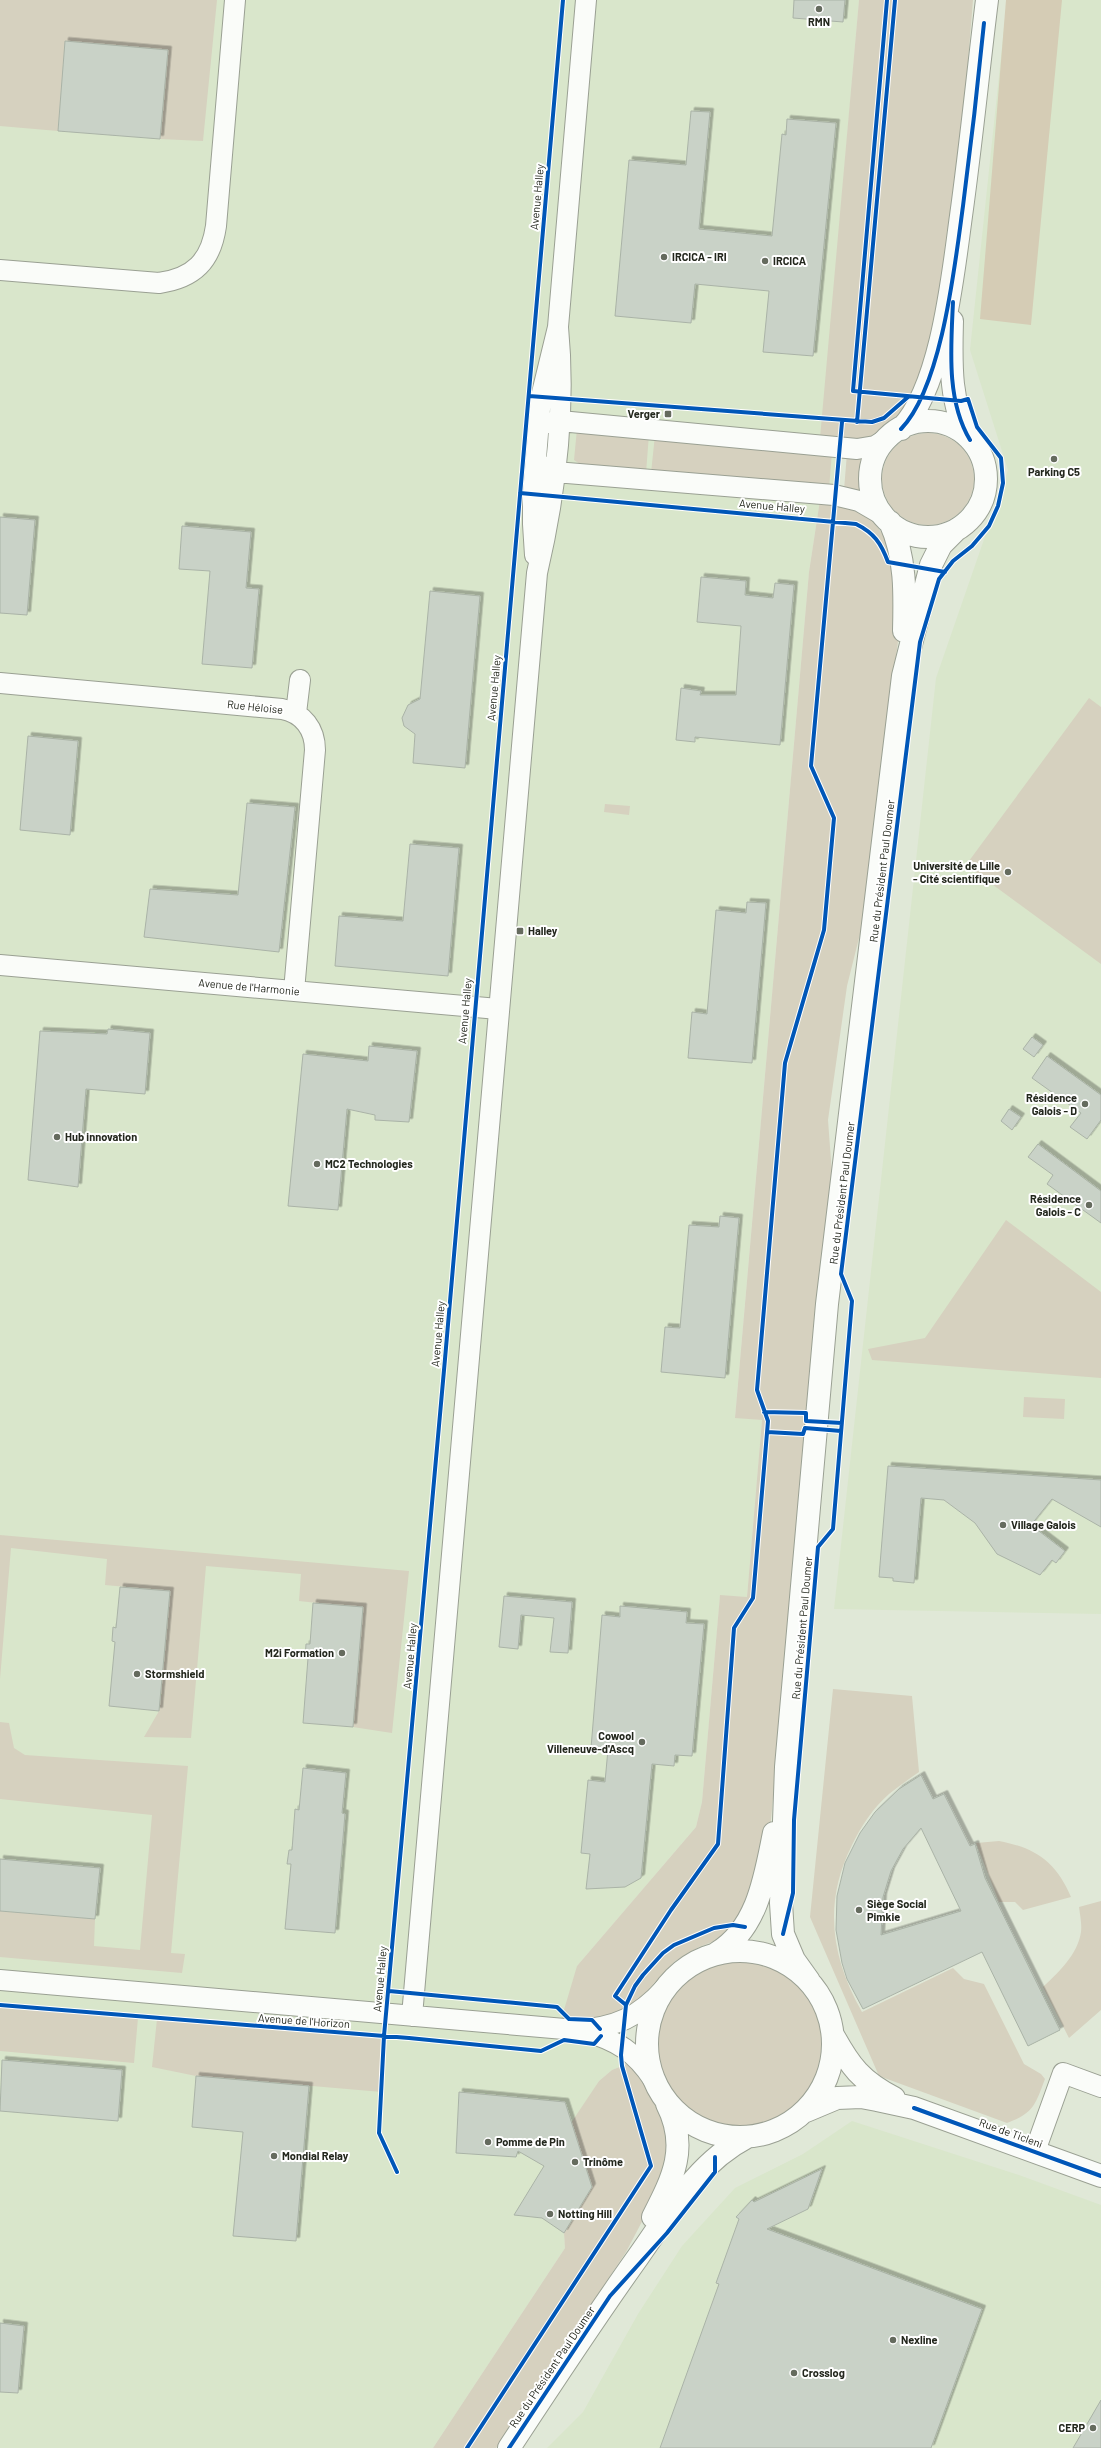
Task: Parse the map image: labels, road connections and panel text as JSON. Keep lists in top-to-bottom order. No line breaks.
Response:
{"streets":{"main road":["Rue du Président Paul Doumer","Rue de Ticleni"],"street":["Avenue Halley","Rue Héloise","Avenue de l'Harmonie","Avenue de l'Horizon"]},"crossings":[["Avenue Halley","Rue du Président Paul Doumer"],["Rue Héloise","Avenue de l'Harmonie"],["Rue du Président Paul Doumer","Avenue de l'Horizon"],["Rue du Président Paul Doumer","Rue de Ticleni"]],"places":{"other":["RMN","IRCICA - IRI","IRCICA","Parking C5","Université de Lille ‐ Cité scientifique","Résidence Galois - D","Hub innovation","MC2 Technologies","Résidence Galois - C","Village Galois","M2i Formation","Stormshield","Cowool Villeneuve-d'Ascq","Siège Social Pimkie","Pomme de Pin","Mondial Relay","Trinôme","Notting Hill","Nexline","Crosslog","CERP"],"transit":["Verger","Halley"]}}
